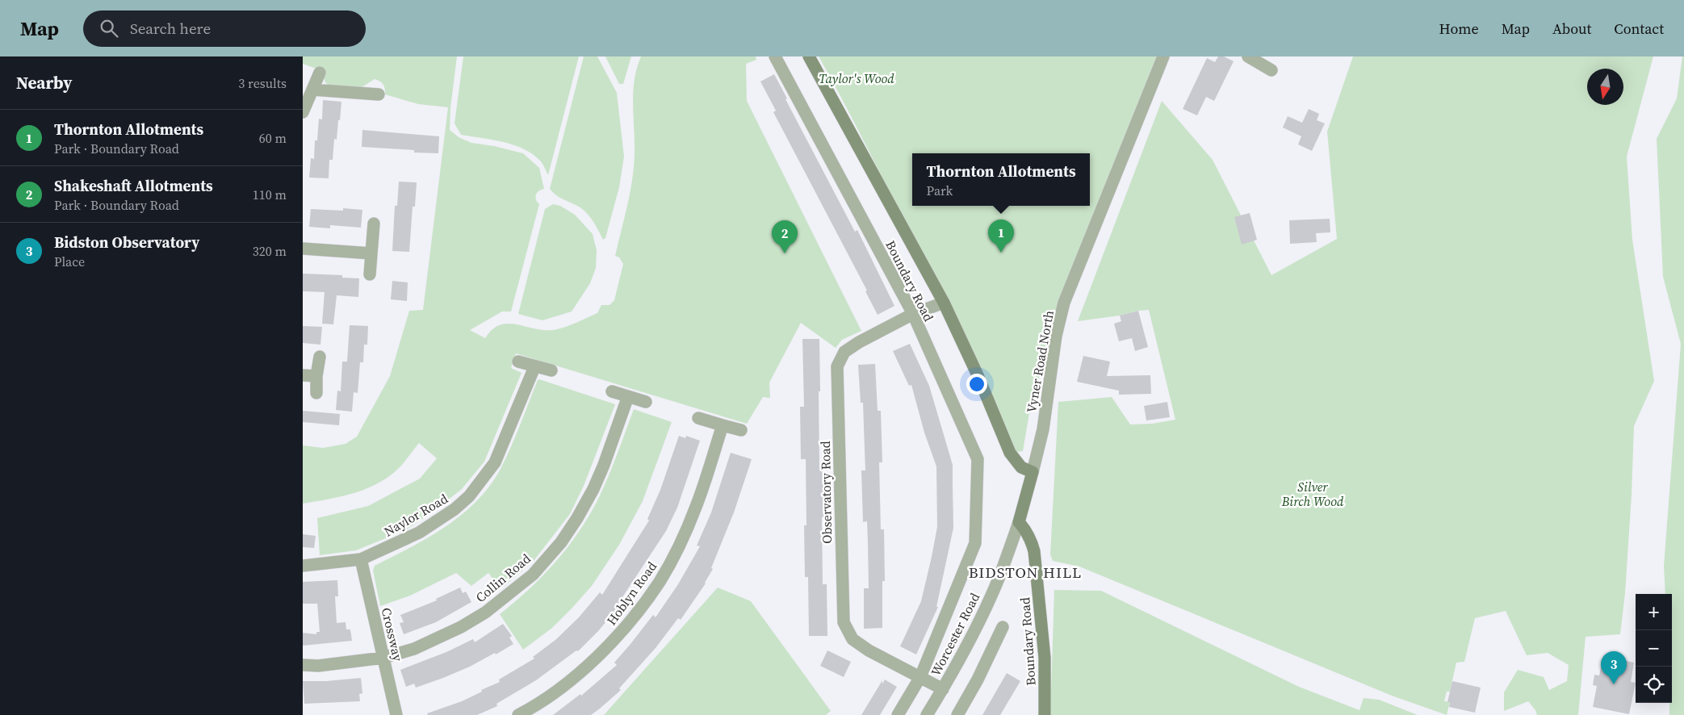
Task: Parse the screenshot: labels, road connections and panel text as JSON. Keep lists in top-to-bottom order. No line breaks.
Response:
{"streets":{"main road":["Boundary Road","Worcester Road"],"street":["Vyner Road North","Observatory Road","Naylor Road","Collin Road","Hoblyn Road","Crossway"]},"crossings":[["Boundary Road","Vyner Road North"],["Boundary Road","Observatory Road"],["Boundary Road","Worcester Road"],["Vyner Road North","Worcester Road"],["Observatory Road","Worcester Road"],["Naylor Road","Crossway"],["Collin Road","Crossway"]],"districts":["BIDSTON HILL"],"parks":["Taylor's Wood","Silver Birch Wood"],"north":"bottom","page":{"header":"Map","search":"Search here","nav":["Home","Map","About","Contact"],"heading":["Nearby","3 results"],"list":[{"mark":"1","name":"Thornton Allotments","note":"Park · Boundary Road","value":"60 m"},{"mark":"2","name":"Shakeshaft Allotments","note":"Park · Boundary Road","value":"110 m"},{"mark":"3","name":"Bidston Observatory","note":"Place","value":"320 m"}],"popup":["Thornton Allotments","Park"],"pins":["1","2","3"],"map_buttons":["+","−"]}}
